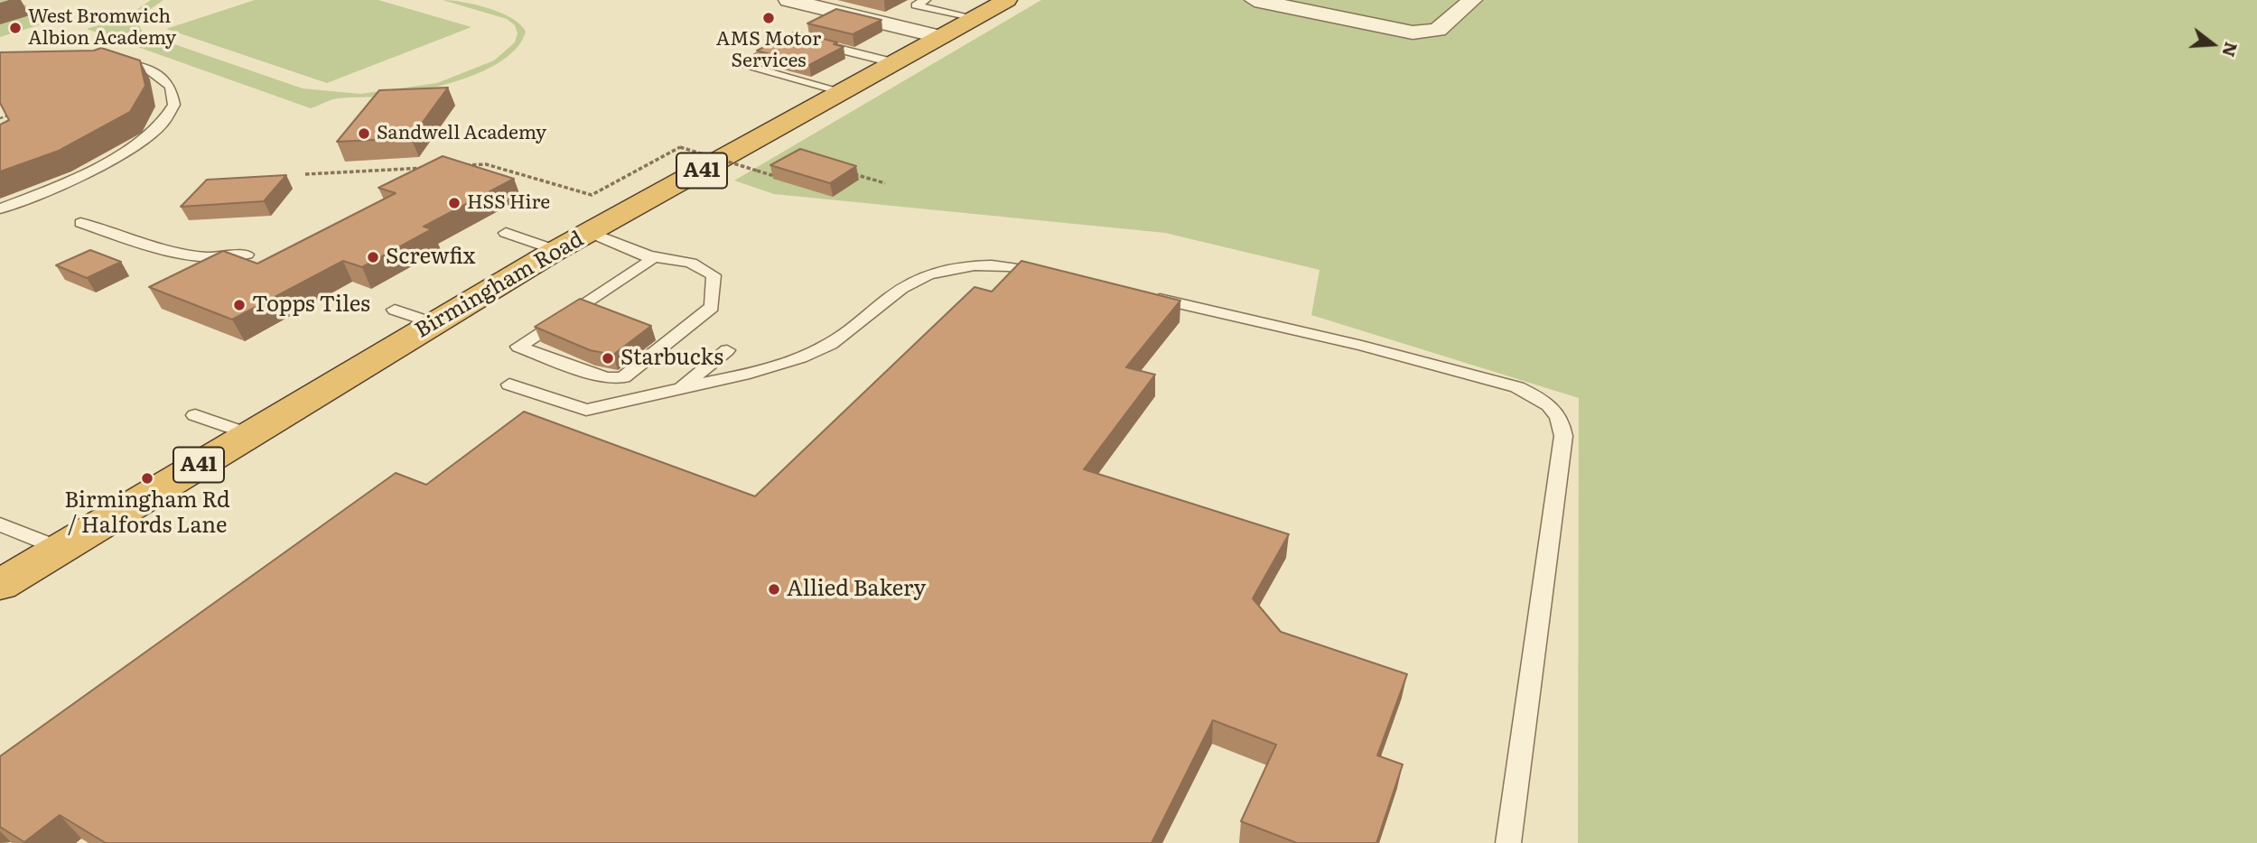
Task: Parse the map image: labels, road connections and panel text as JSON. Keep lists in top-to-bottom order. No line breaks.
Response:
{"streets":{"highway":["A41","Birmingham Road"]},"places":["AMS Motor Services","West Bromwich Albion Academy","Sandwell Academy","HSS Hire","Screwfix","Topps Tiles","Starbucks","Birmingham Rd / Halfords Lane","Allied Bakery"],"north":"right"}
